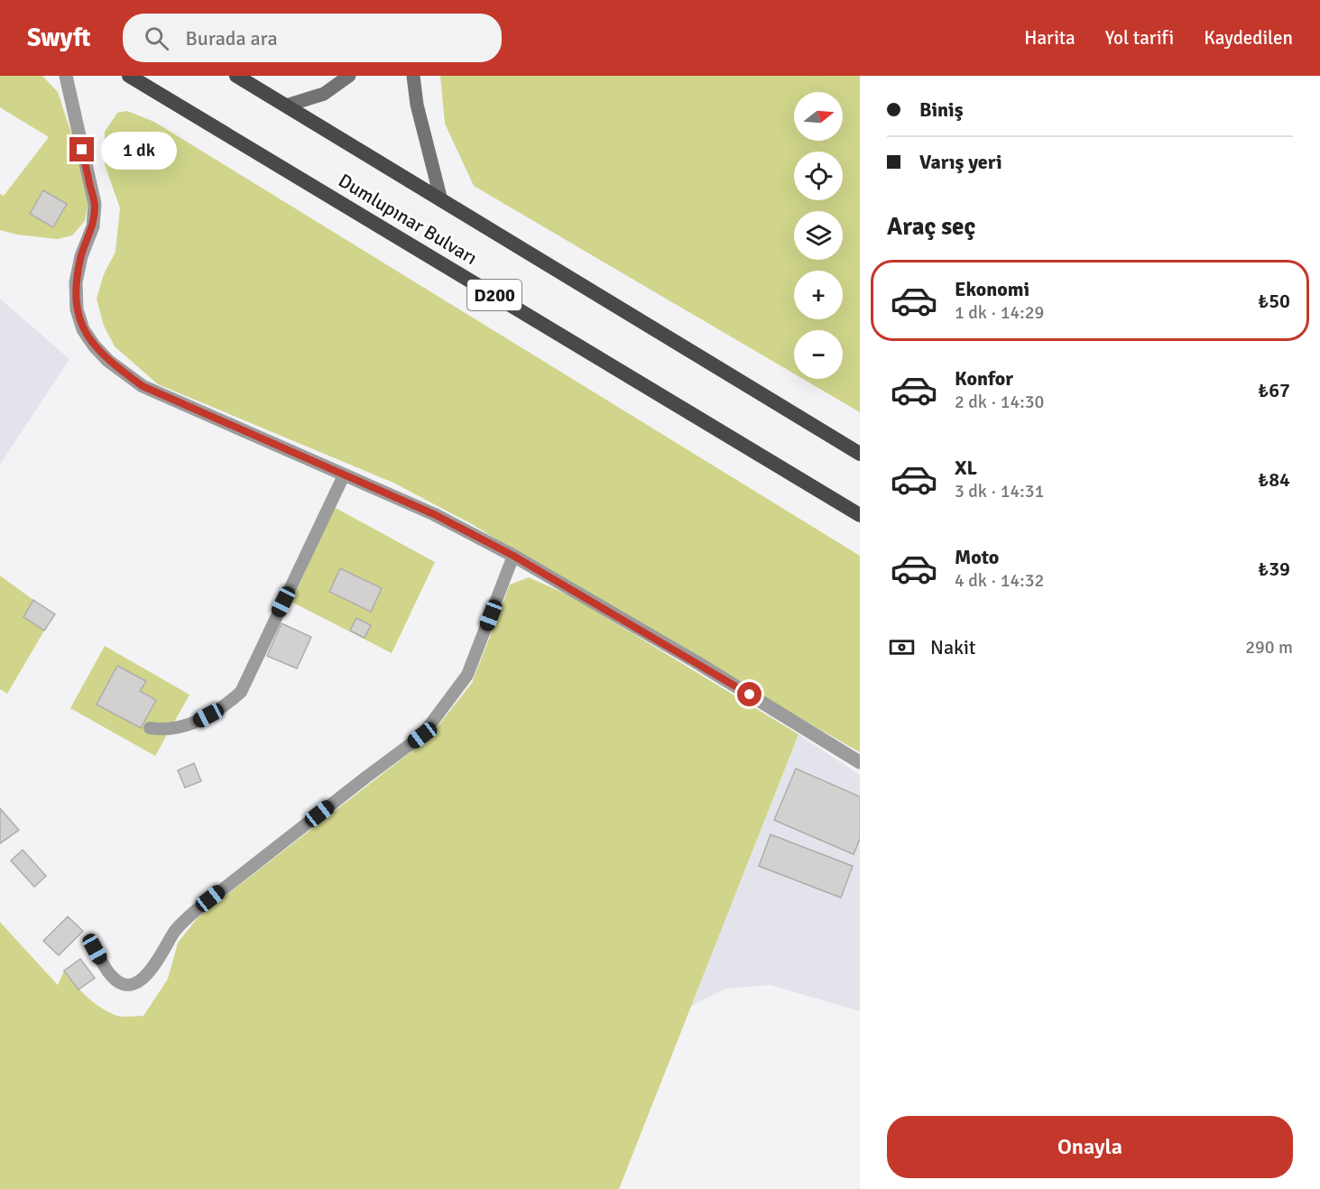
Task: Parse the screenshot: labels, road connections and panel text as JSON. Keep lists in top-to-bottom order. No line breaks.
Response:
{"streets":{"highway":["Dumlupınar Bulvarı","D200"]},"north":"right","page":{"header":"Swyft","search":"Burada ara","nav":["Harita","Yol tarifi","Kaydedilen"],"banner":["Biniş","Varış yeri"],"map_buttons":["+","−"],"bubble":"1 dk","heading":"Araç seç","list":[{"name":"Ekonomi","note":"1 dk · 14:29","value":"₺50"},{"name":"Konfor","note":"2 dk · 14:30","value":"₺67"},{"name":"XL","note":"3 dk · 14:31","value":"₺84"},{"name":"Moto","note":"4 dk · 14:32","value":"₺39"}],"pay":["Nakit","290 m"],"buttons":"Onayla"}}
